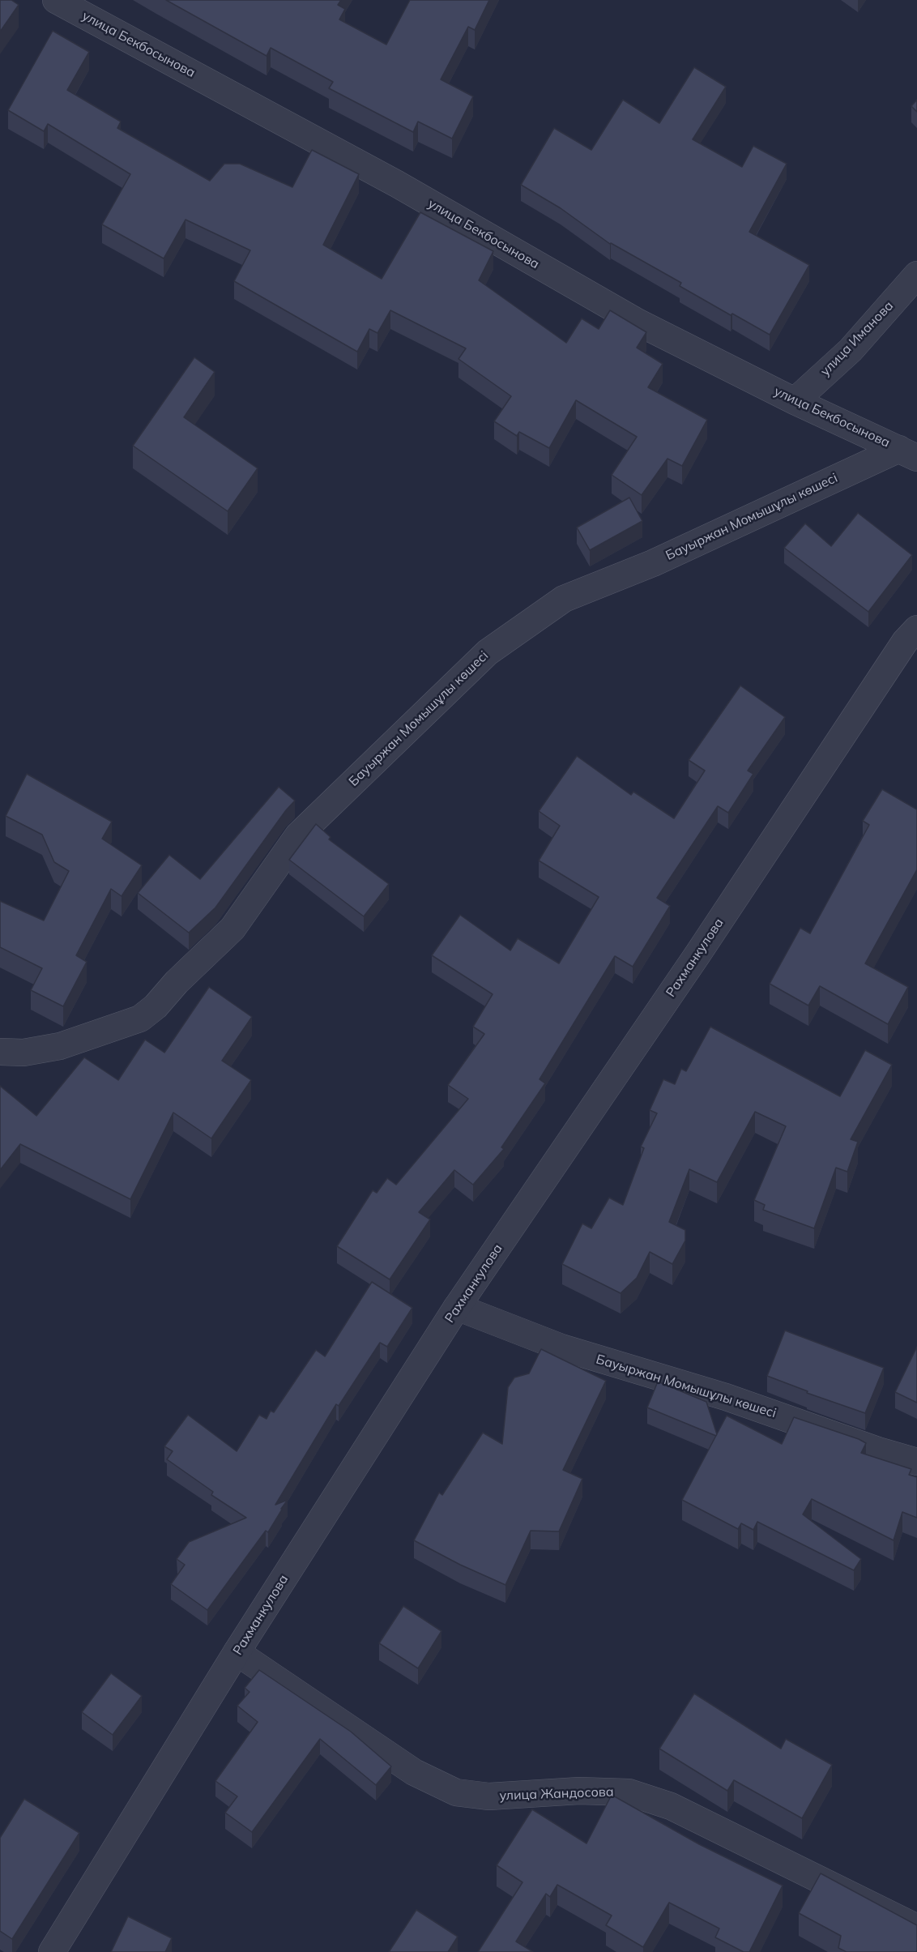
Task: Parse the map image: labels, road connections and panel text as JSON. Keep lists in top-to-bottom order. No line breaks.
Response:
{"streets":{"street":["улица Бекбосынова","улица Иманова","Бауыржан Момышұлы көшесі","Рахманкулова","улица Жандосова"]},"crossings":[["улица Бекбосынова","улица Иманова"],["улица Бекбосынова","Бауыржан Момышұлы көшесі"],["Бауыржан Момышұлы көшесі","Рахманкулова"],["Рахманкулова","улица Жандосова"]]}
